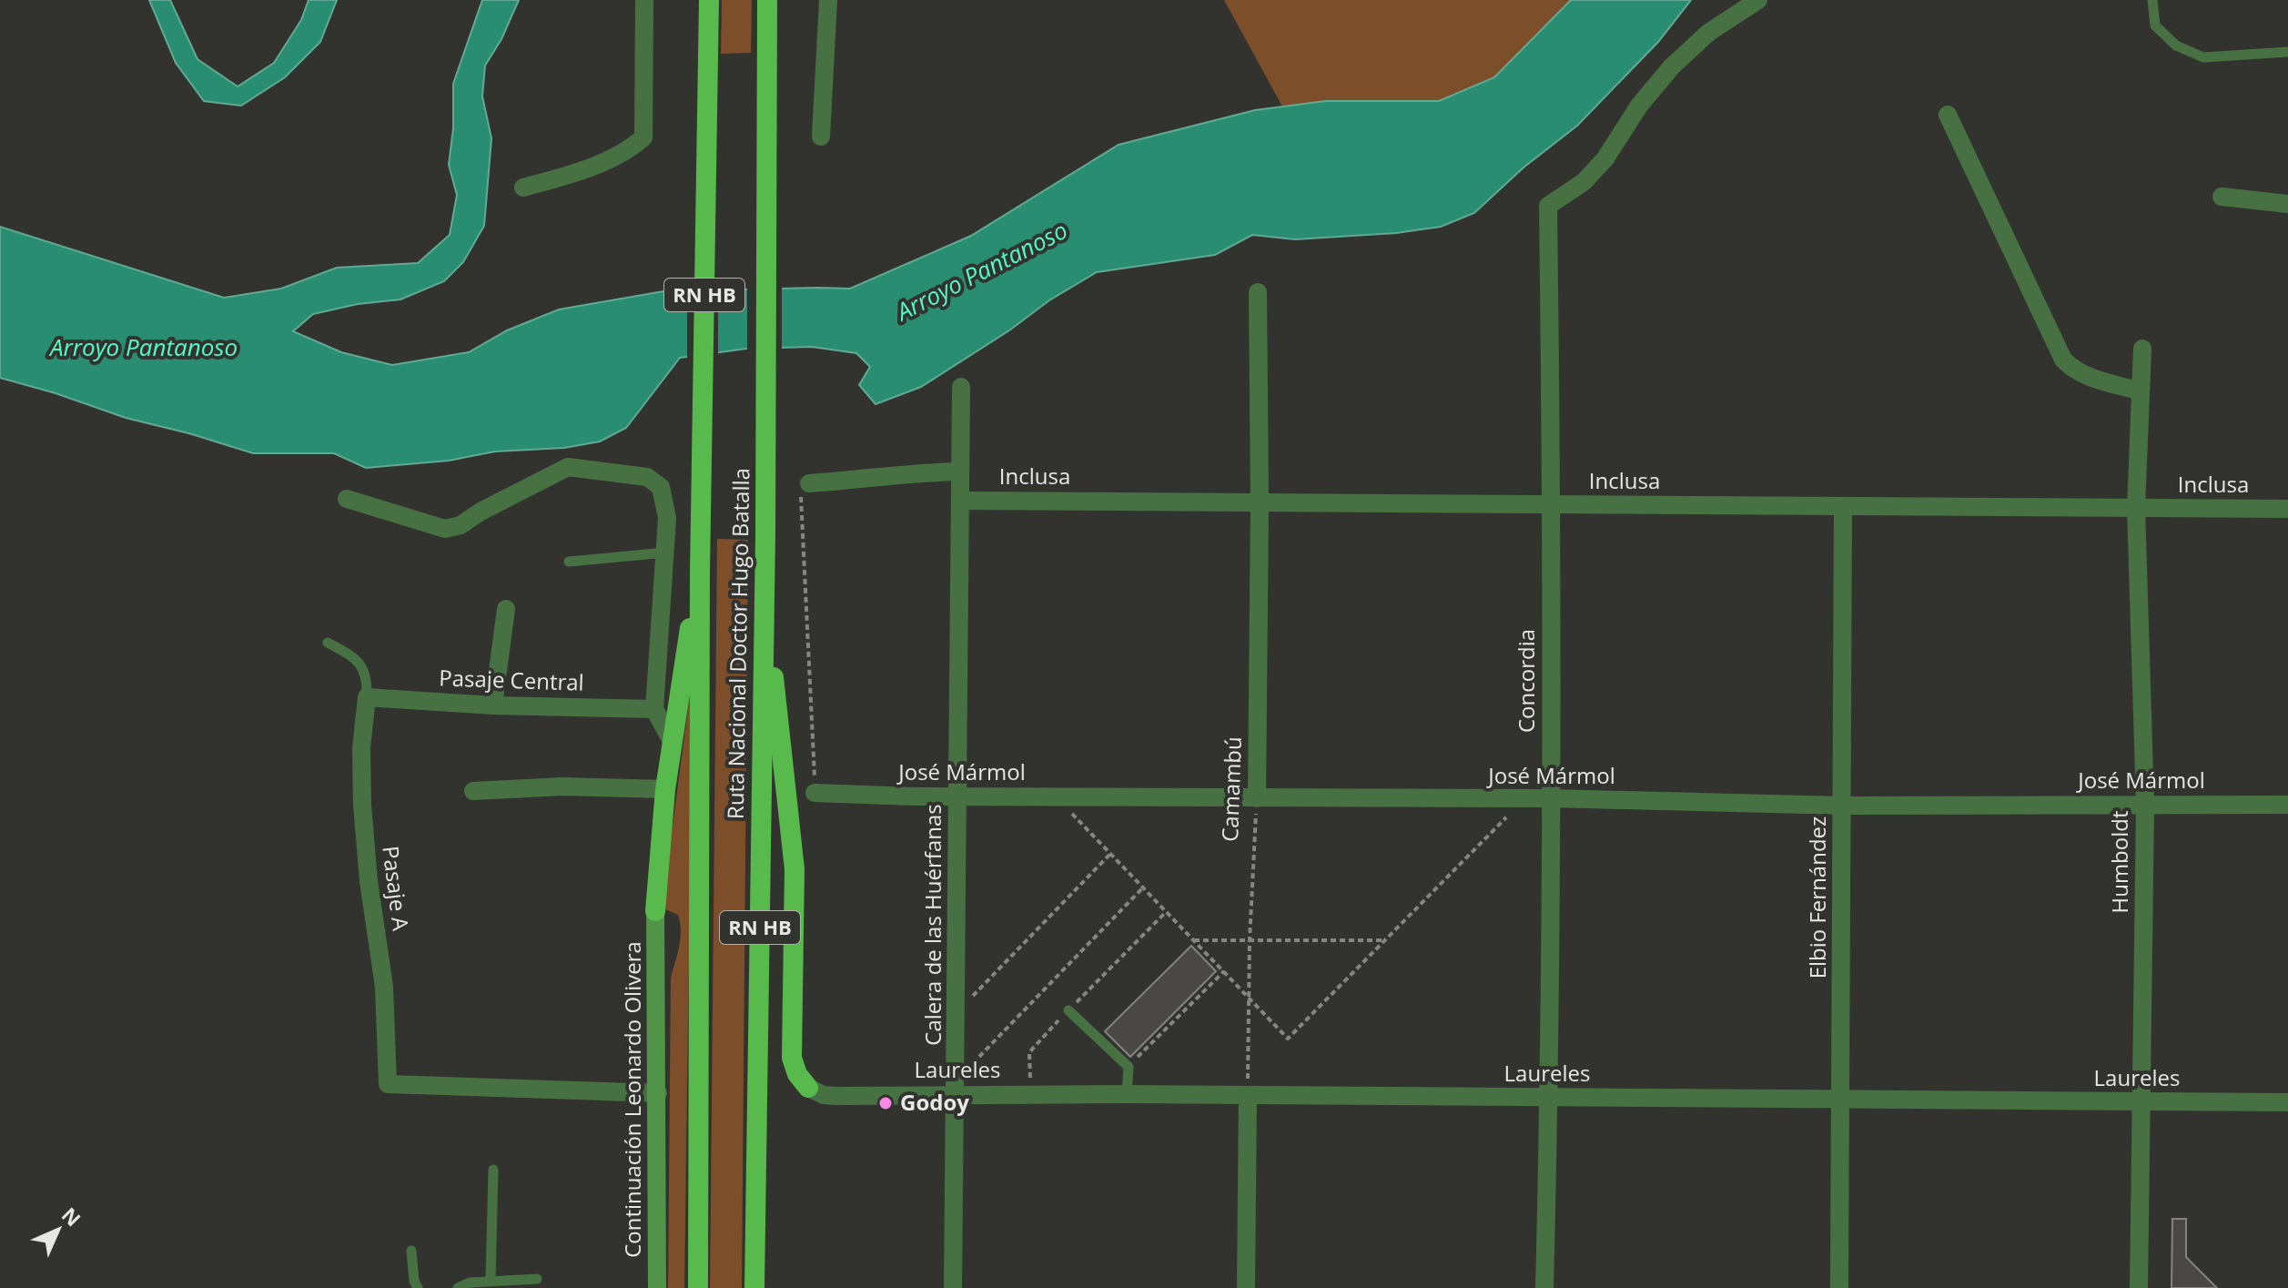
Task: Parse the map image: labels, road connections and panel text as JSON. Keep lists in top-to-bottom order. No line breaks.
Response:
{"streets":{"highway":["RN HB","Ruta Nacional Doctor Hugo Batalla"],"main road":["Continuación Leonardo Olivera"],"street":["Inclusa","Pasaje Central","Concordia","José Mármol","Camambú","Humboldt","Pasaje A","Elbio Fernández","Calera de las Huérfanas","Laureles"]},"crossings":[["Inclusa","Concordia"],["Inclusa","Camambú"],["Inclusa","Humboldt"],["Inclusa","Elbio Fernández"],["Inclusa","Calera de las Huérfanas"],["Pasaje Central","Pasaje A"],["Concordia","José Mármol"],["Concordia","Laureles"],["José Mármol","Camambú"],["José Mármol","Humboldt"],["José Mármol","Elbio Fernández"],["José Mármol","Calera de las Huérfanas"],["Camambú","Laureles"],["Humboldt","Laureles"],["Pasaje A","Continuación Leonardo Olivera"],["Elbio Fernández","Laureles"],["Calera de las Huérfanas","Laureles"]],"water":["Arroyo Pantanoso"],"places":["Godoy"],"north":"top right"}
